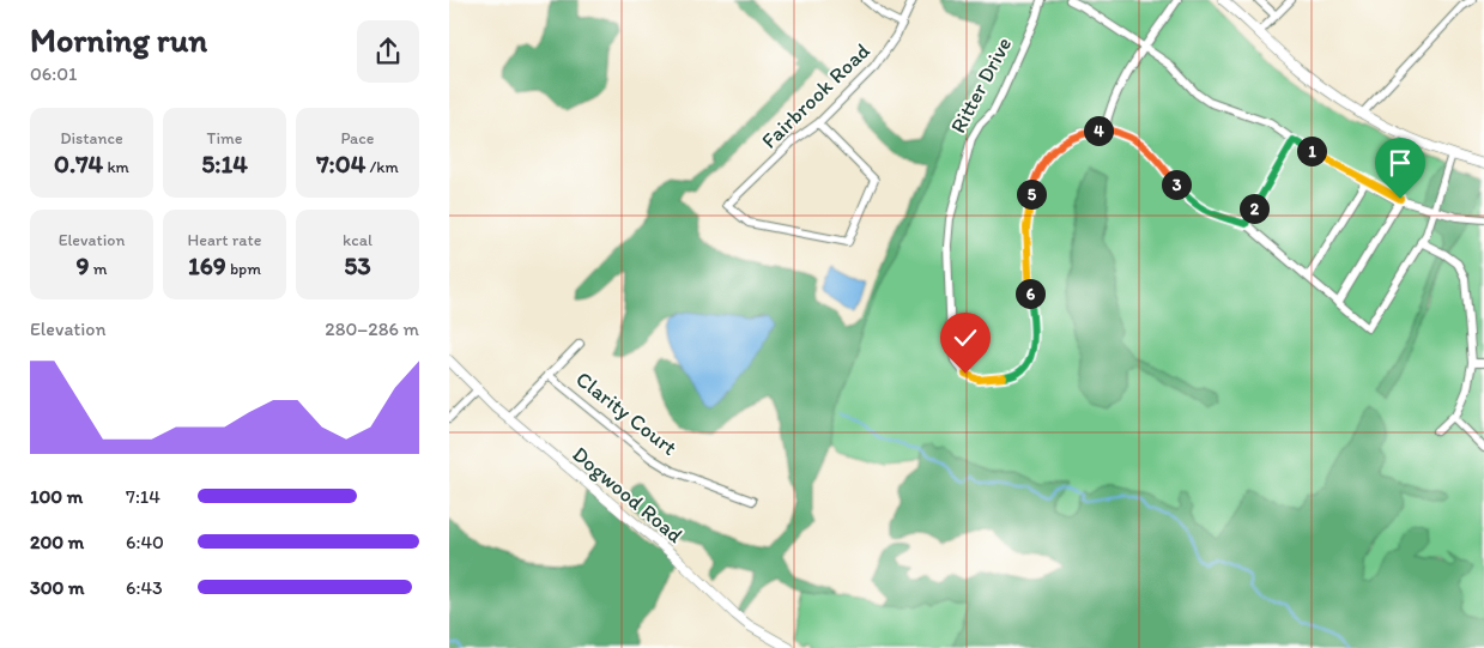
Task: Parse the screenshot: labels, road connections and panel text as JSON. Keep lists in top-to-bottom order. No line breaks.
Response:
{"streets":{"street":["Ritter Drive","Fairbrook Road","Clarity Court","Dogwood Road"]},"crossings":[["Clarity Court","Dogwood Road"]],"page":{"heading":["Morning run","06:01"],"stats":[["Distance","0.74 km"],["Time","5:14"],["Pace","7:04 /km"],["Elevation","9 m"],["Heart rate","169 bpm"],["kcal","53"]],"pins":["4","1","3","5","2","6"],"chart":["Elevation","280–286 m"],"list":[{"name":"100 m","note":"7:14"},{"name":"200 m","note":"6:40"},{"name":"300 m","note":"6:43"}]}}
